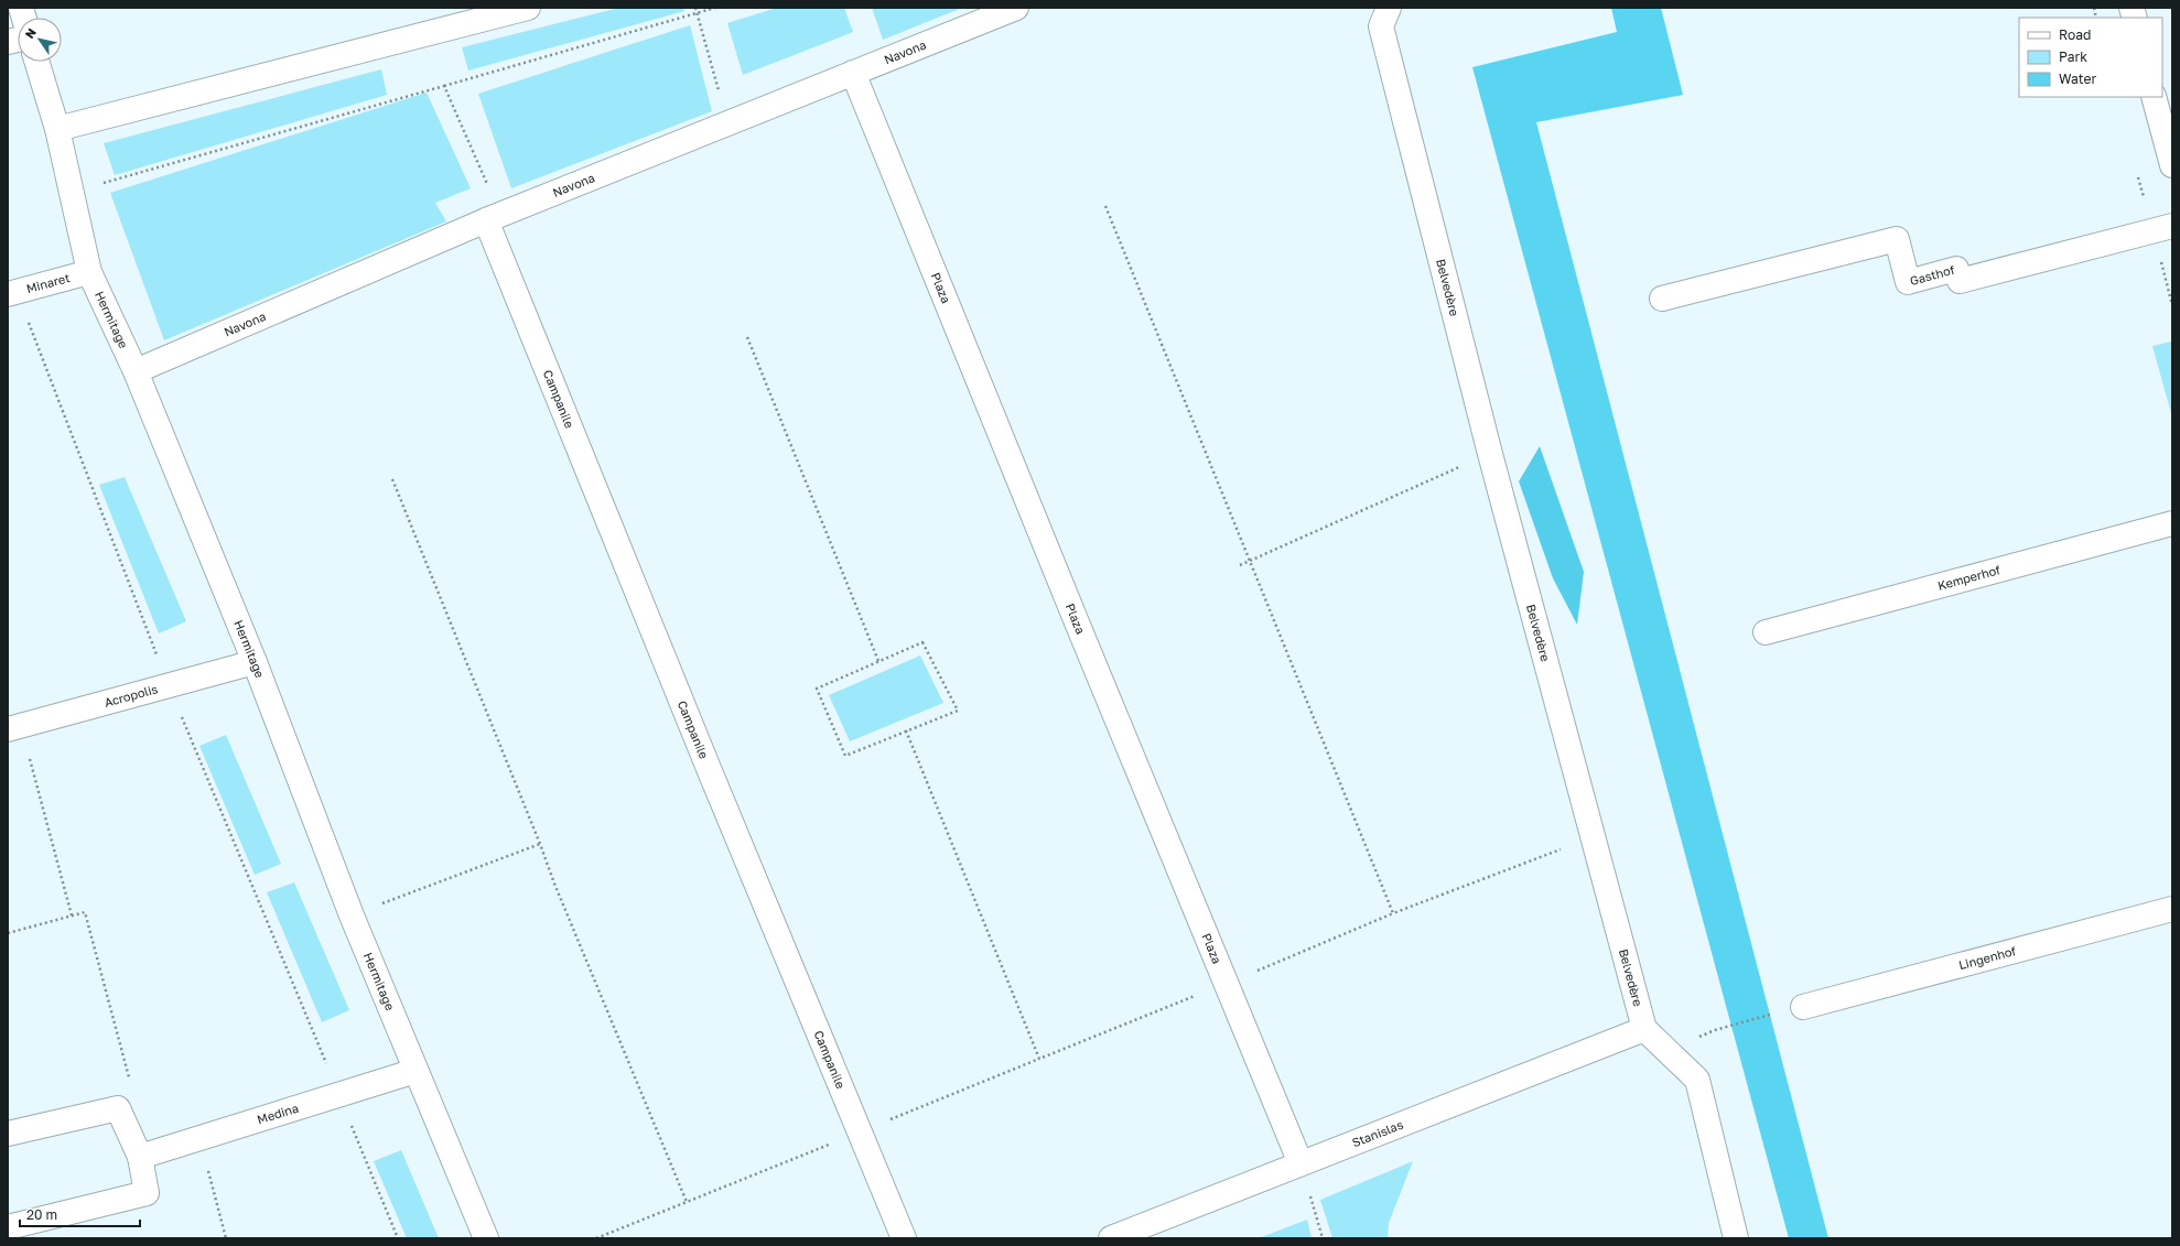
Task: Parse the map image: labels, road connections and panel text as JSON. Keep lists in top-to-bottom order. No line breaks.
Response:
{"streets":{"street":["Navona","Gasthof","Minaret","Belvedère","Plaza","Hermitage","Campanile","Kemperhof","Acropolis","Lingenhof","Medina","Stanislas"]},"crossings":[["Navona","Plaza"],["Navona","Hermitage"],["Navona","Campanile"],["Minaret","Hermitage"],["Belvedère","Stanislas"],["Plaza","Stanislas"],["Hermitage","Acropolis"],["Hermitage","Medina"]],"legend":["Road","Park","Water"],"scale_bar":"20 m","north":"top left"}
